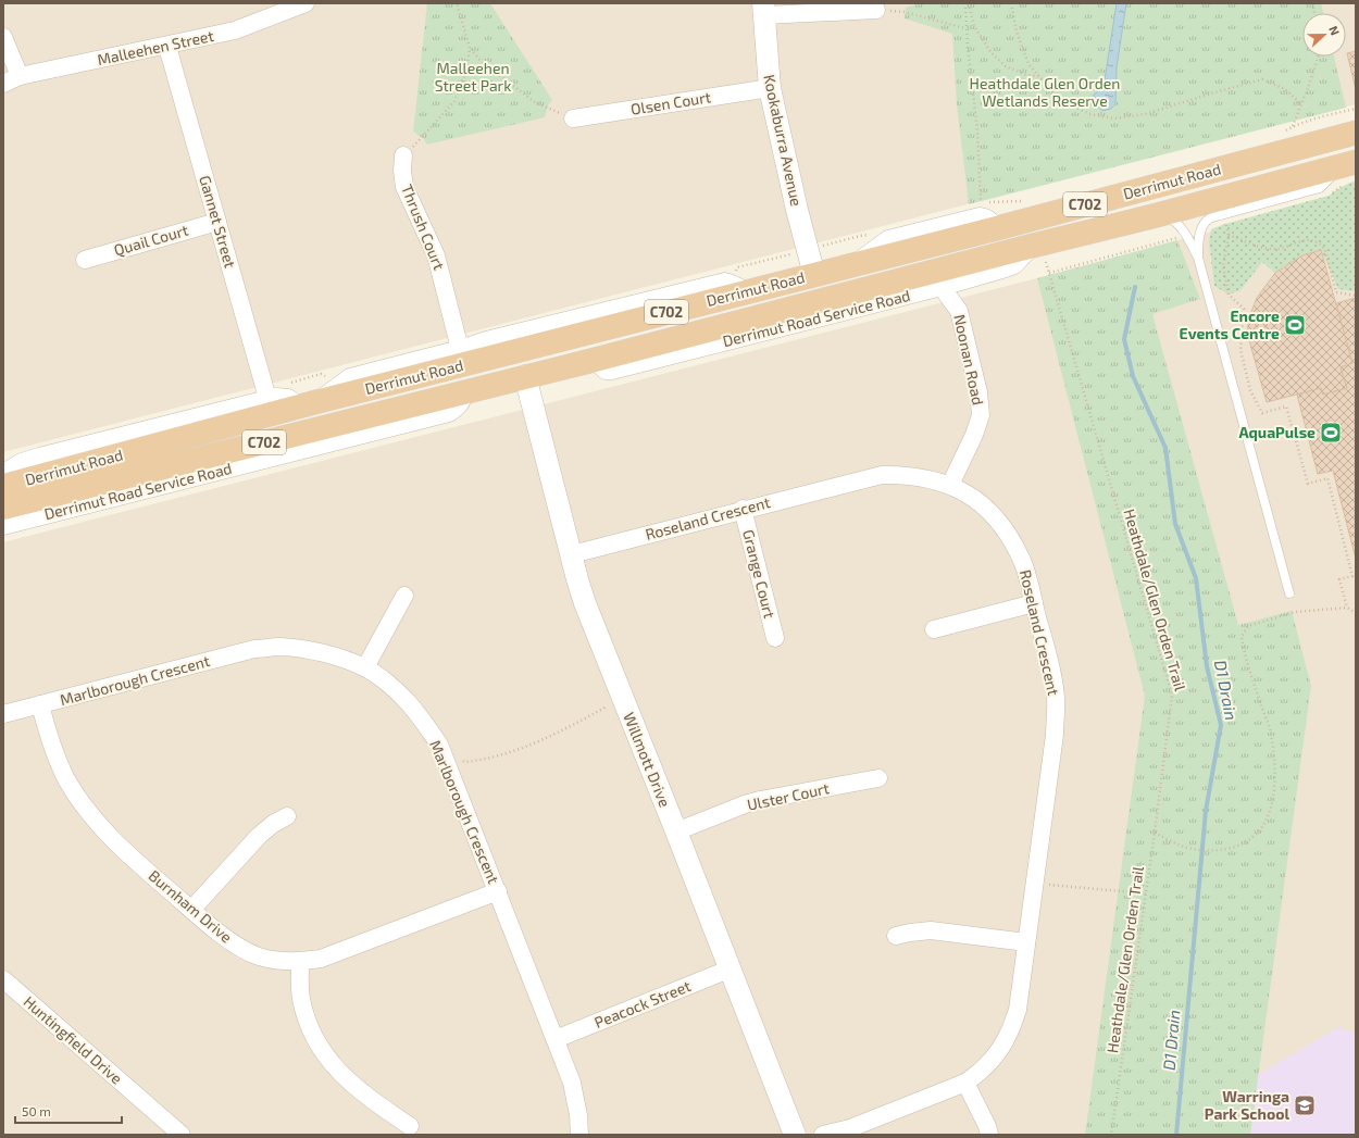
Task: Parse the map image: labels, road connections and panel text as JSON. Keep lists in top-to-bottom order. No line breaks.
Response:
{"streets":{"highway":["Derrimut Road","C702"],"street":["Malleehen Street","Olsen Court","Kookaburra Avenue","Gannet Street","Thrush Court","Quail Court","Derrimut Road Service Road","Noonan Road","Roseland Crescent","Grange Court","Marlborough Crescent","Willmott Drive","Ulster Court","Burnham Drive","Peacock Street","Huntingfield Drive"],"path":["Heathdale/Glen Orden Trail"]},"crossings":[["Malleehen Street","Gannet Street"],["Olsen Court","Kookaburra Avenue"],["Kookaburra Avenue","Derrimut Road"],["Derrimut Road","Gannet Street"],["Derrimut Road","Derrimut Road Service Road"],["Derrimut Road","Heathdale/Glen Orden Trail"],["Derrimut Road","Willmott Drive"],["Gannet Street","Quail Court"],["Derrimut Road Service Road","Noonan Road"],["Derrimut Road Service Road","Heathdale/Glen Orden Trail"],["Noonan Road","Roseland Crescent"],["Roseland Crescent","Grange Court"],["Roseland Crescent","Willmott Drive"],["Marlborough Crescent","Burnham Drive"],["Marlborough Crescent","Peacock Street"],["Willmott Drive","Ulster Court"],["Willmott Drive","Peacock Street"]],"water":["D1 Drain"],"parks":["Malleehen Street Park","Heathdale Glen Orden Wetlands Reserve"],"places":{"sports":["Encore Events Centre","AquaPulse"],"school or university":["Warringa Park School"]},"scale_bar":"50 m","north":"right"}
